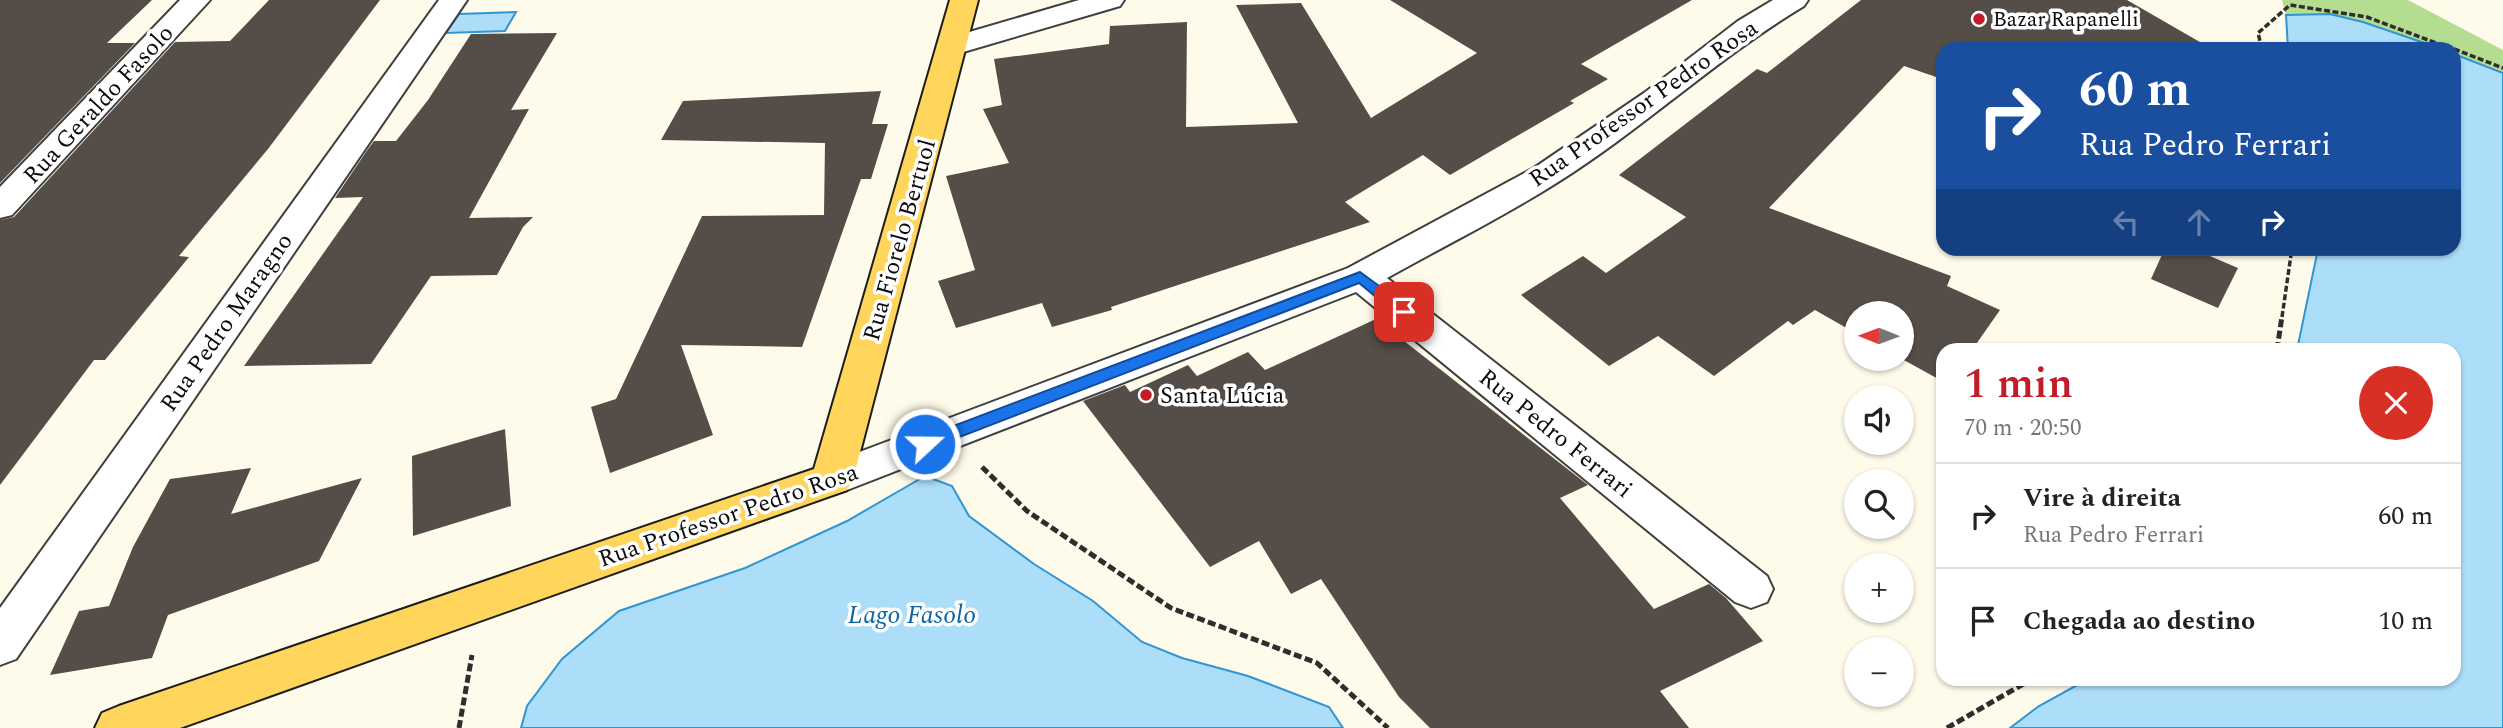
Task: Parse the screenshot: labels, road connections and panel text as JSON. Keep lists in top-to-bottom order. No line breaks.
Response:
{"streets":{"main road":["Rua Professor Pedro Rosa","Rua Fiorelo Bertuol"],"street":["Rua Geraldo Fasolo","Rua Pedro Maragno","Rua Pedro Ferrari"]},"crossings":[["Rua Professor Pedro Rosa","Rua Fiorelo Bertuol"],["Rua Professor Pedro Rosa","Rua Pedro Ferrari"]],"water":["Lago Fasolo"],"places":["Bazar Rapanelli","Santa Lúcia"],"north":"left","page":{"turn":["60 m","Rua Pedro Ferrari"],"map_buttons":["+","−"],"heading":["1 min","70 m · 20:50"],"list":[{"name":"Vire à direita","note":"Rua Pedro Ferrari","value":"60 m"},{"name":"Chegada ao destino","value":"10 m"}]}}
